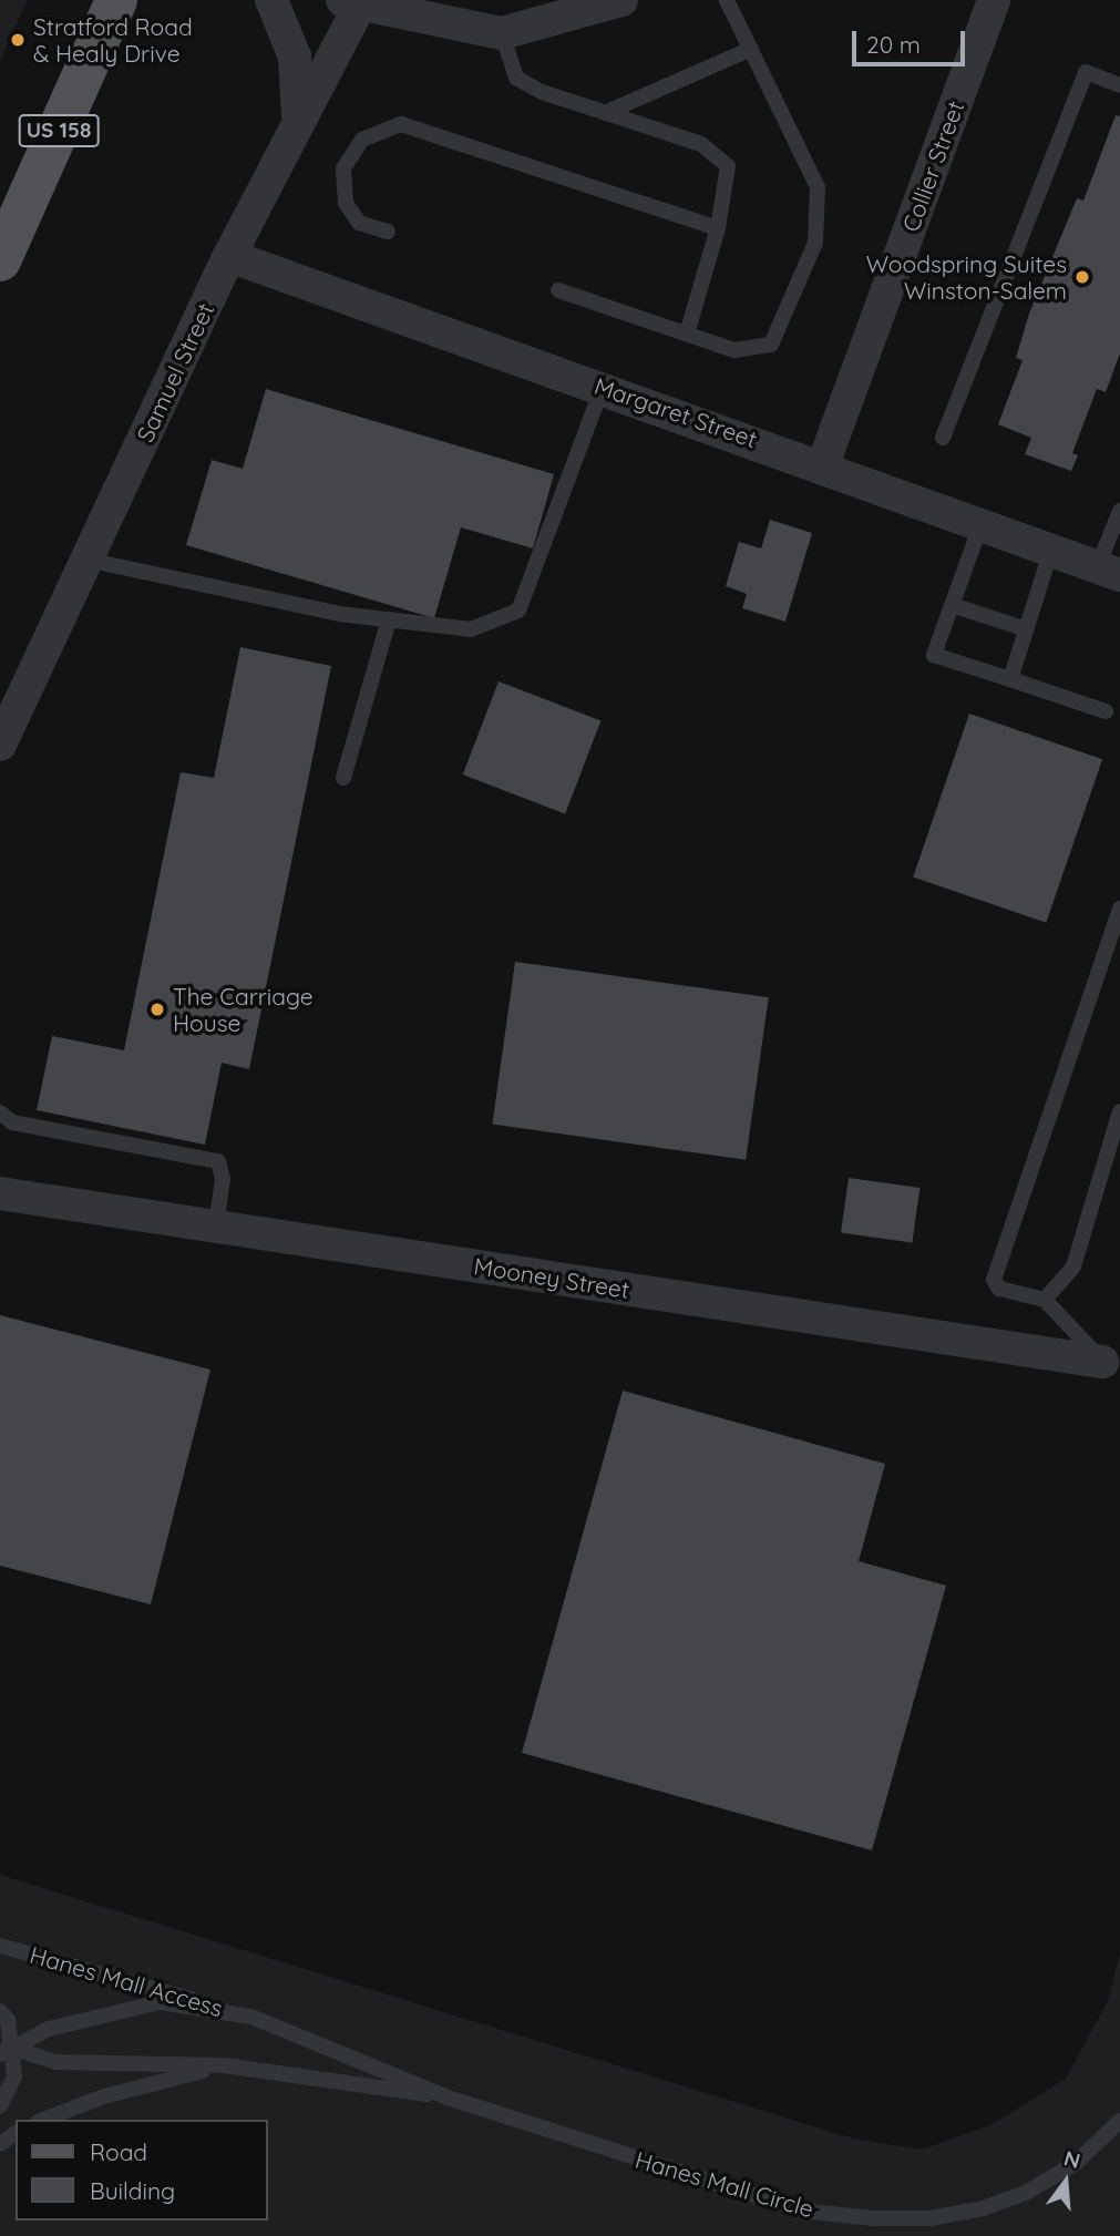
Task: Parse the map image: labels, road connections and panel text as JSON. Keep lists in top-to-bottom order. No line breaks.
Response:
{"streets":{"main road":["US 158"],"street":["Collier Street","Samuel Street","Margaret Street","Mooney Street"],"lane":["Hanes Mall Access","Hanes Mall Circle"]},"crossings":[["Collier Street","Margaret Street"],["Samuel Street","Margaret Street"],["Hanes Mall Access","Hanes Mall Circle"]],"places":["Stratford Road & Healy Drive","Woodspring Suites Winston-Salem","The Carriage House"],"legend":["Road","Building"],"scale_bar":"20 m","north":"top"}
